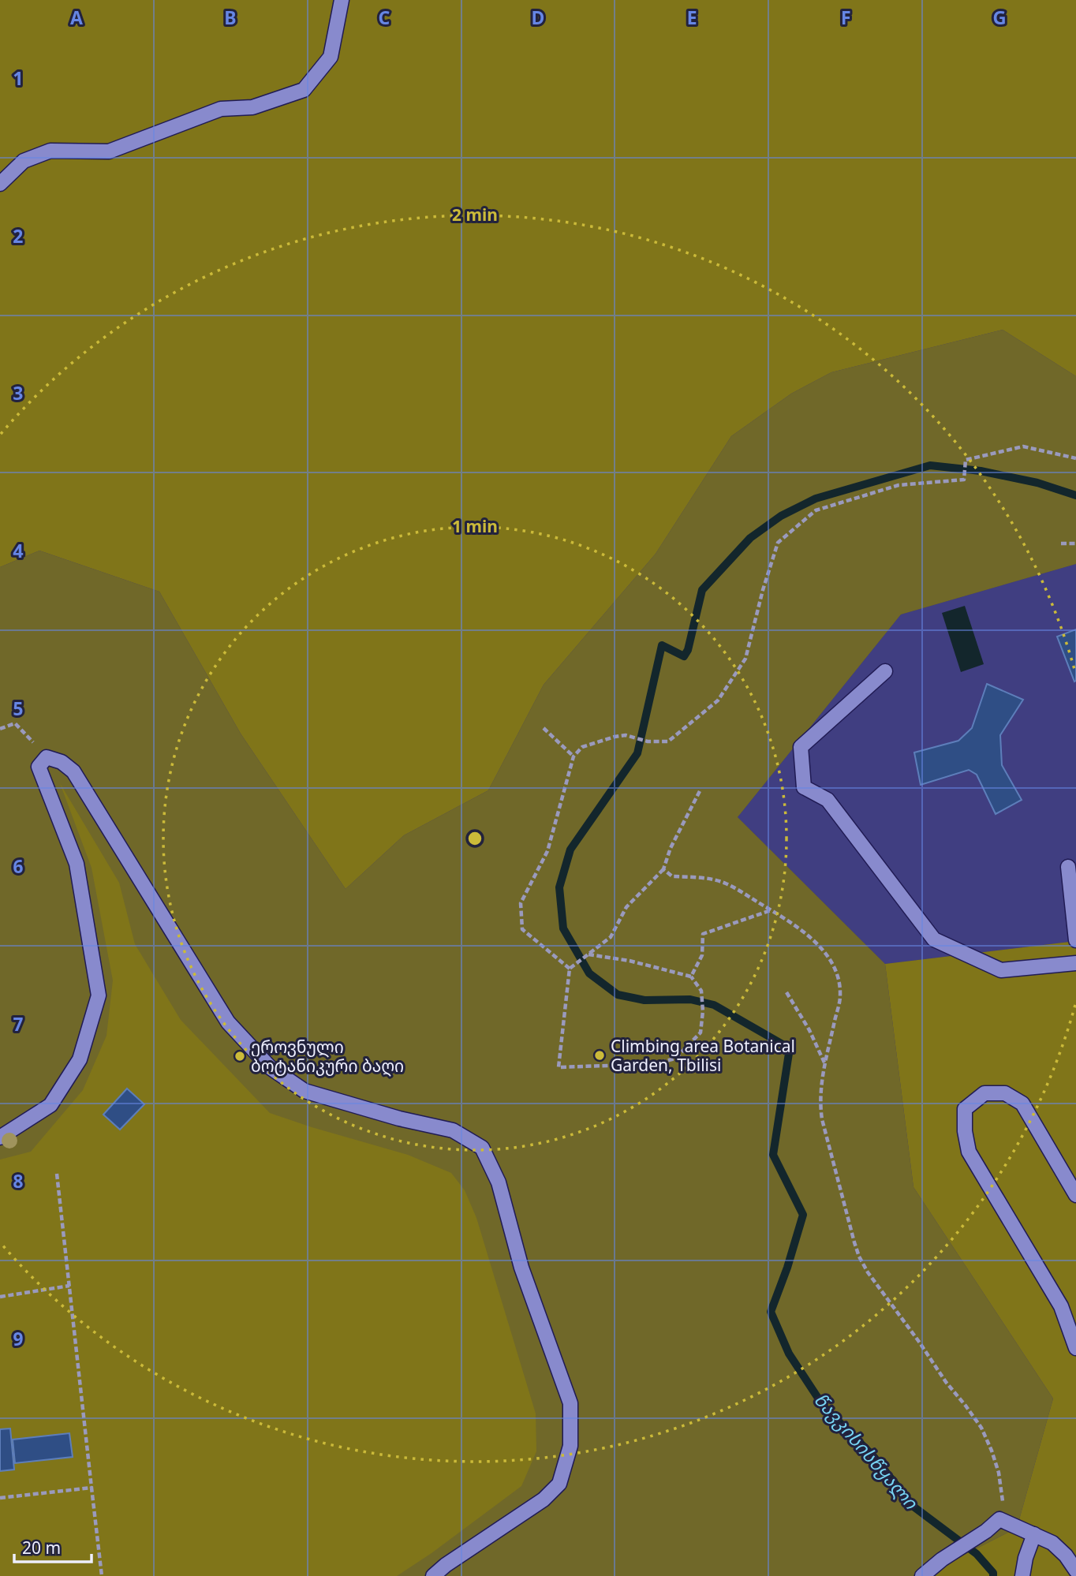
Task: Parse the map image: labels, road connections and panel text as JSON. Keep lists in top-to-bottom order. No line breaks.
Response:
{"water":["წავკისისწყალი"],"places":["Climbing area Botanical Garden, Tbilisi","ეროვნული ბოტანიკური ბაღი"],"scale_bar":"20 m","grid":{"columns":["A","B","C","D","E","F","G"],"rows":["1","2","3","4","5","6","7","8","9"]},"rings":["2 min","1 min"]}
